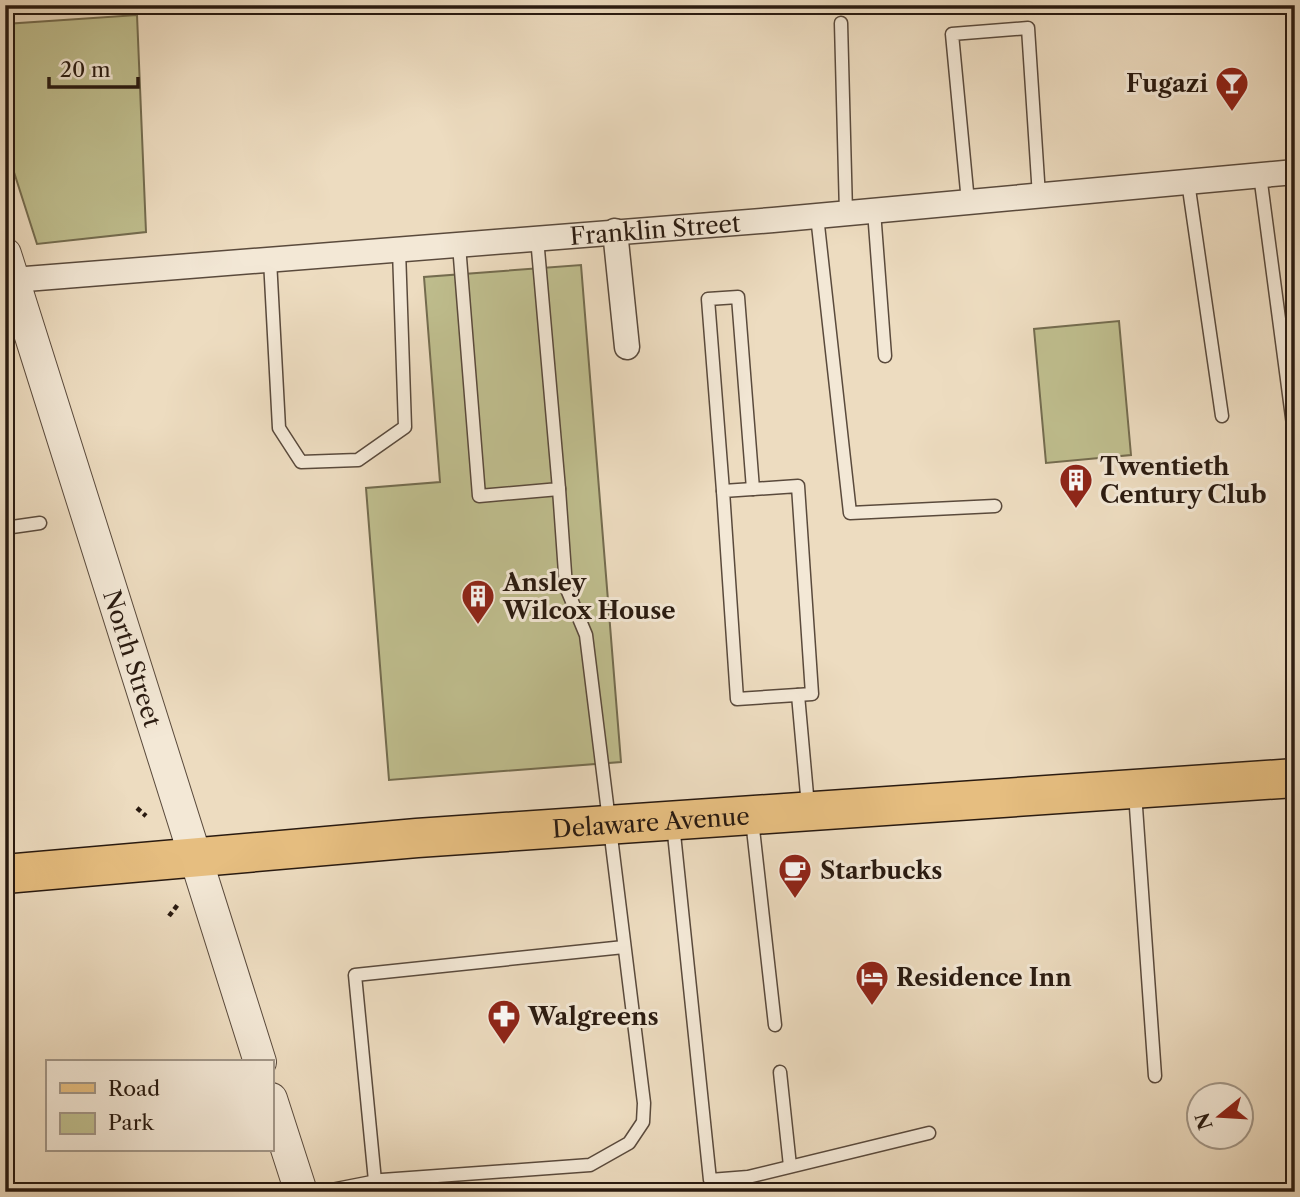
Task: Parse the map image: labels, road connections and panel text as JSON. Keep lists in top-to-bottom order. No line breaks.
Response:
{"streets":{"main road":["Delaware Avenue"],"street":["Franklin Street","North Street"]},"crossings":[["Franklin Street","North Street"],["North Street","Delaware Avenue"]],"places":{"bar":["Fugazi"],"building":["Twentieth Century Club","Ansley Wilcox House"],"cafe":["Starbucks"],"hotel":["Residence Inn"],"pharmacy":["Walgreens"]},"legend":["Road","Park"],"scale_bar":"20 m","north":"left"}
